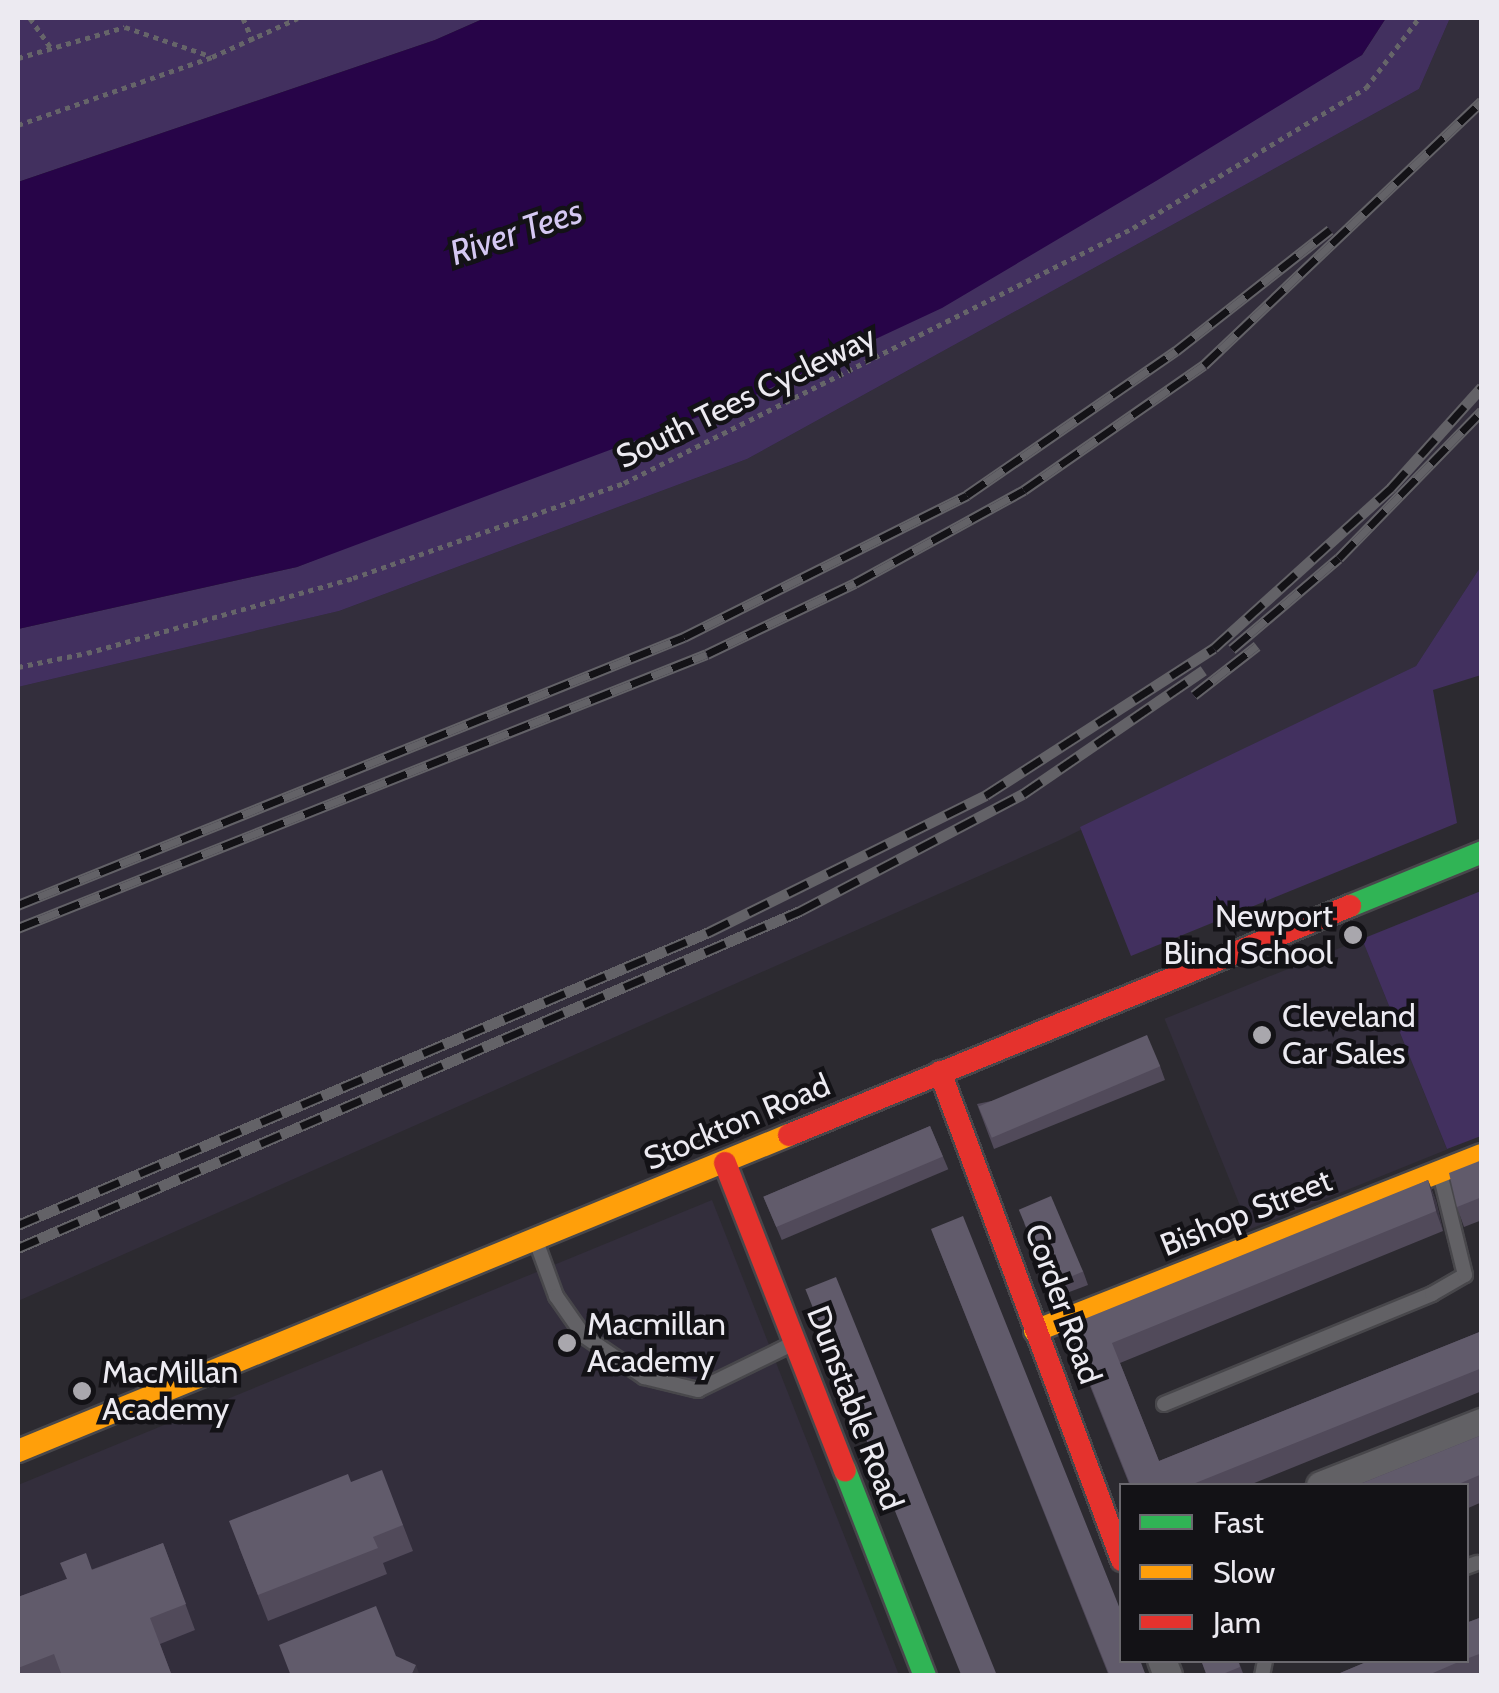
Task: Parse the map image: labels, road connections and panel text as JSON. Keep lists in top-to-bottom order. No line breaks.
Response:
{"streets":{"main road":["Stockton Road","Bishop Street","Corder Road","Dunstable Road"],"path":["South Tees Cycleway"]},"crossings":[["Stockton Road","Corder Road"],["Stockton Road","Dunstable Road"],["Bishop Street","Corder Road"]],"water":["River Tees"],"places":["Newport Blind School","Cleveland Car Sales","Macmillan Academy","MacMillan Academy"],"legend":["Fast","Slow","Jam"]}
